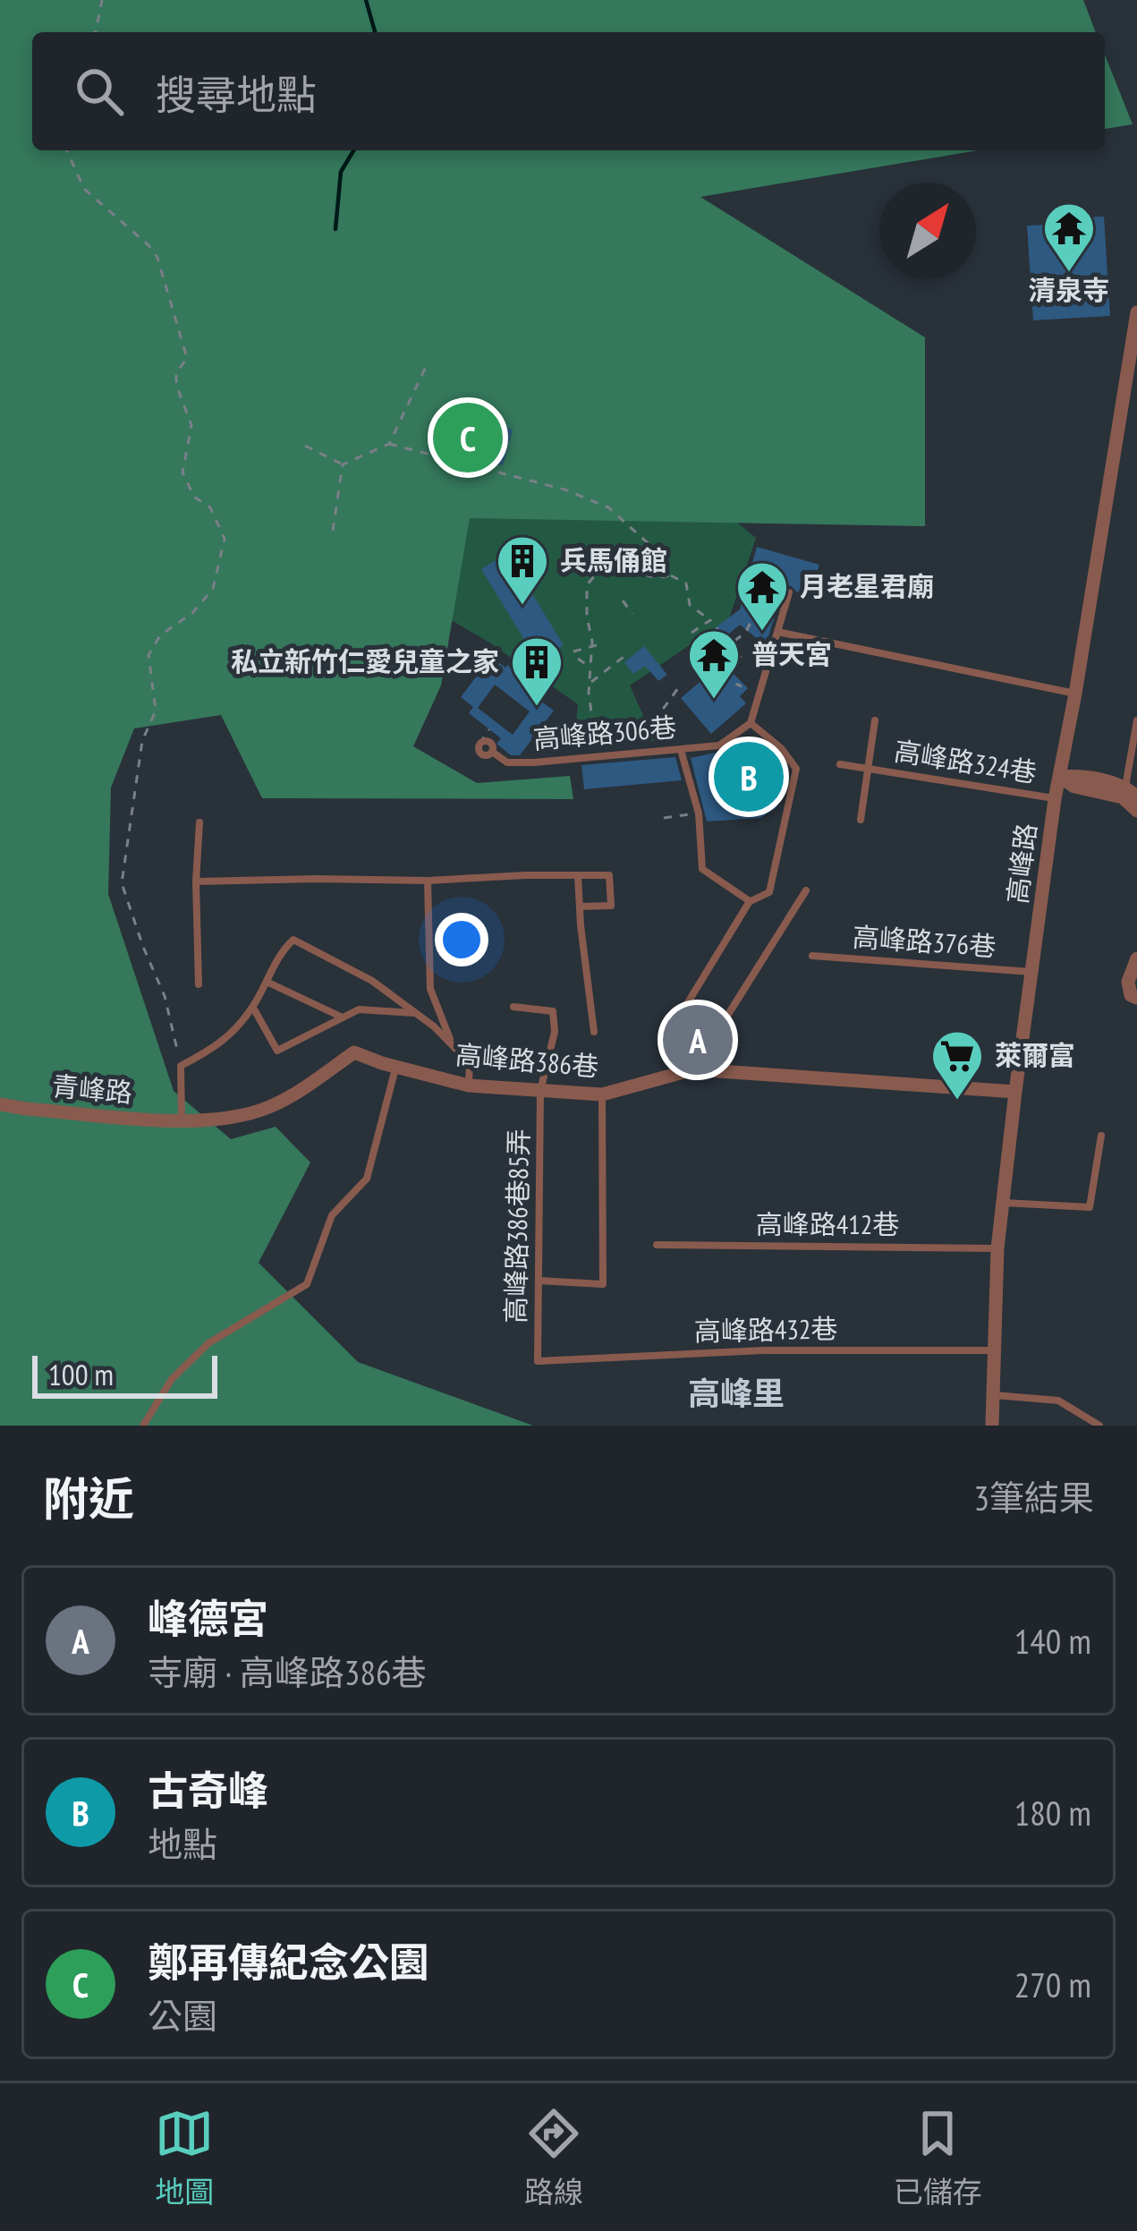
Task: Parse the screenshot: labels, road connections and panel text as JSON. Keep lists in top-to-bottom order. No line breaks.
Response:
{"streets":{"street":["高峰路","高峰路386巷","青峰路"],"lane":["高峰路306巷","高峰路324巷","高峰路376巷","高峰路412巷","高峰路386巷85弄","高峰路432巷"]},"crossings":[["高峰路324巷","高峰路"],["高峰路","高峰路376巷"],["高峰路","高峰路386巷"],["高峰路","高峰路412巷"],["高峰路","高峰路432巷"],["高峰路386巷","青峰路"],["高峰路386巷","高峰路386巷85弄"],["高峰路386巷85弄","高峰路432巷"]],"districts":["高峰里"],"places":{"temple":["清泉寺","月老星君廟","普天宮"],"building":["兵馬俑館","私立新竹仁愛兒童之家"],"supermarket":["萊爾富"]},"scale_bar":"100 m","north":"top right","page":{"search":"搜尋地點","pins":["C","B","A"],"scale":"100 m","heading":["附近","3筆結果"],"list":[{"mark":"A","name":"峰德宮","note":"寺廟 · 高峰路386巷","value":"140 m"},{"mark":"B","name":"古奇峰","note":"地點","value":"180 m"},{"mark":"C","name":"鄭再傳紀念公園","note":"公園","value":"270 m"}],"nav":["地圖","路線","已儲存"]}}
